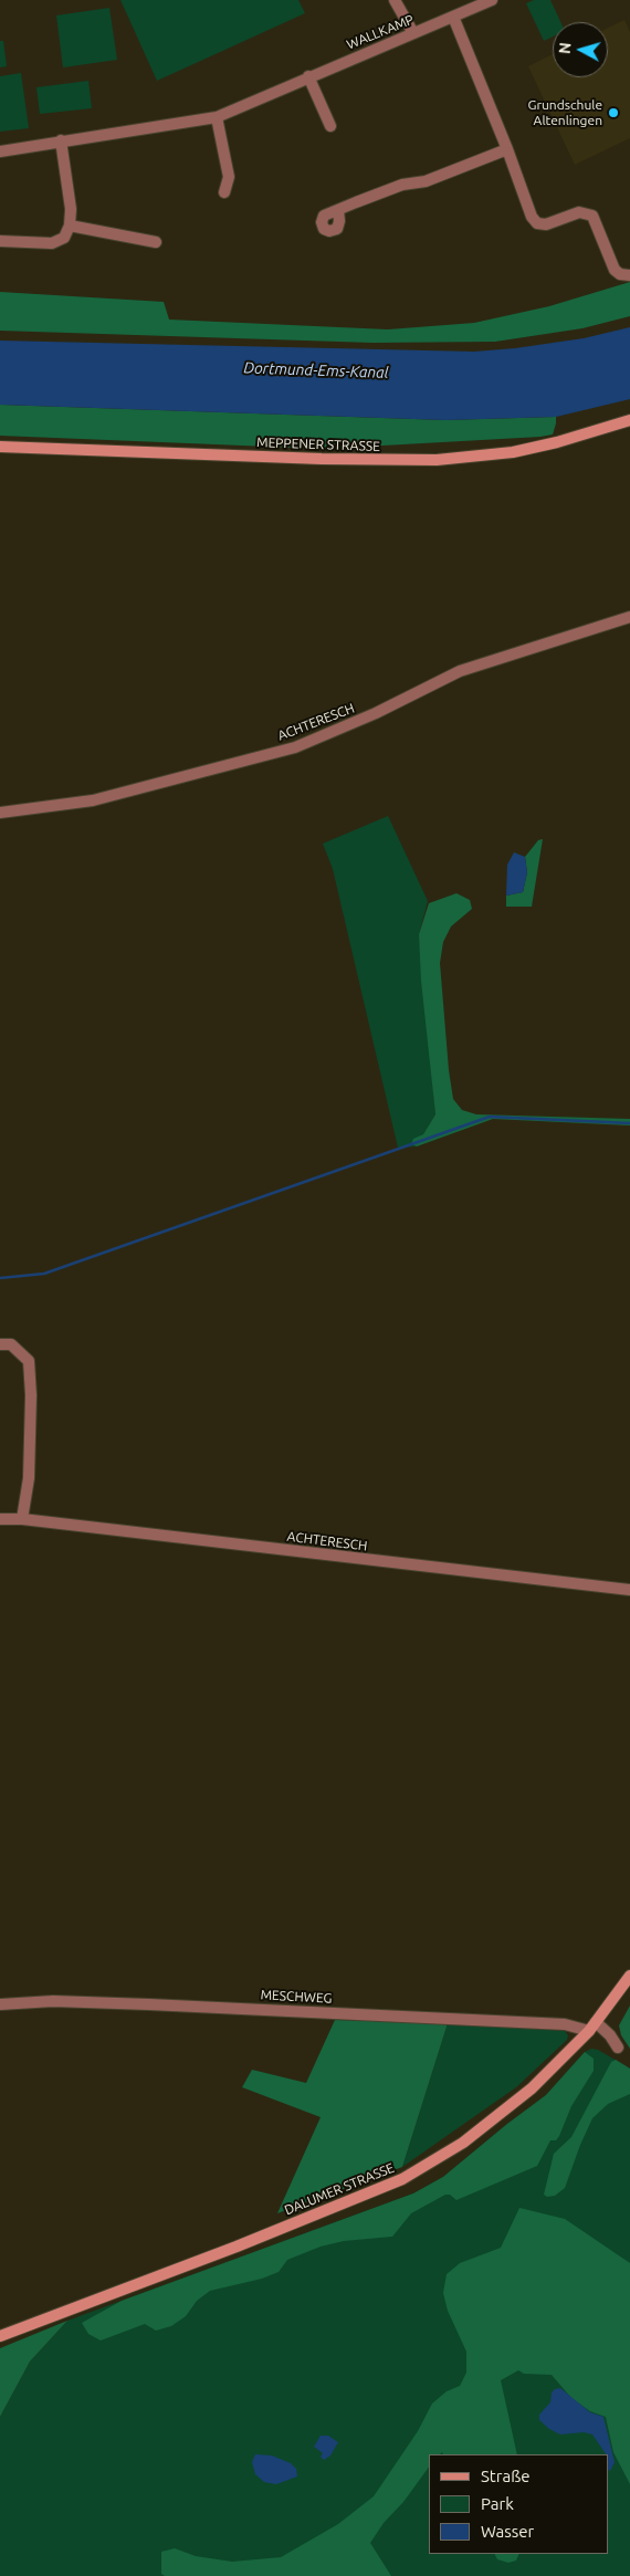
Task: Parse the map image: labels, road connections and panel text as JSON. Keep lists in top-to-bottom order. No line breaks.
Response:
{"streets":{"main road":["MEPPENER STRASSE","DALUMER STRASSE"],"street":["WALLKAMP","ACHTERESCH","MESCHWEG"]},"crossings":[["MESCHWEG","DALUMER STRASSE"]],"water":["Dortmund-Ems-Kanal"],"places":["Grundschule Altenlingen"],"legend":["Straße","Park","Wasser"],"north":"left"}
